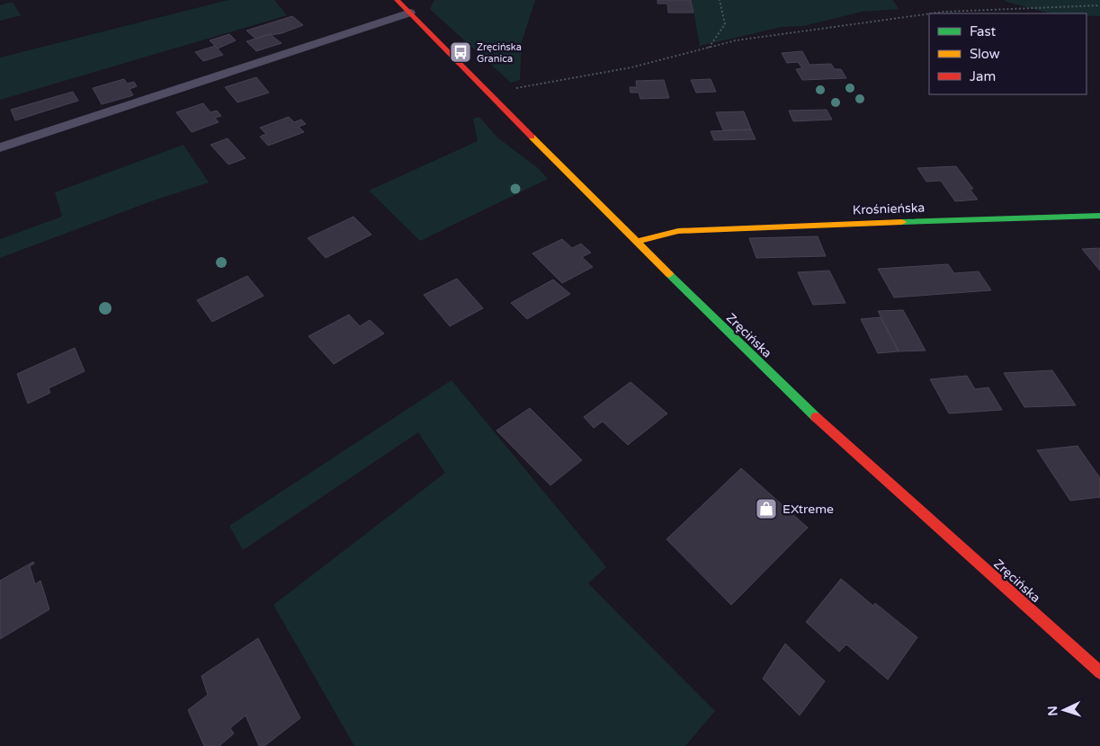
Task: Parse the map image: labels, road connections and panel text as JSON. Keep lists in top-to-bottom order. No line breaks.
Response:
{"streets":{"street":["Krośnieńska","Zręcińska"]},"crossings":[["Krośnieńska","Zręcińska"]],"places":{"bus stop":["Zręcińska Granica"],"shop":["EXtreme"]},"legend":["Fast","Slow","Jam"],"north":"left"}
